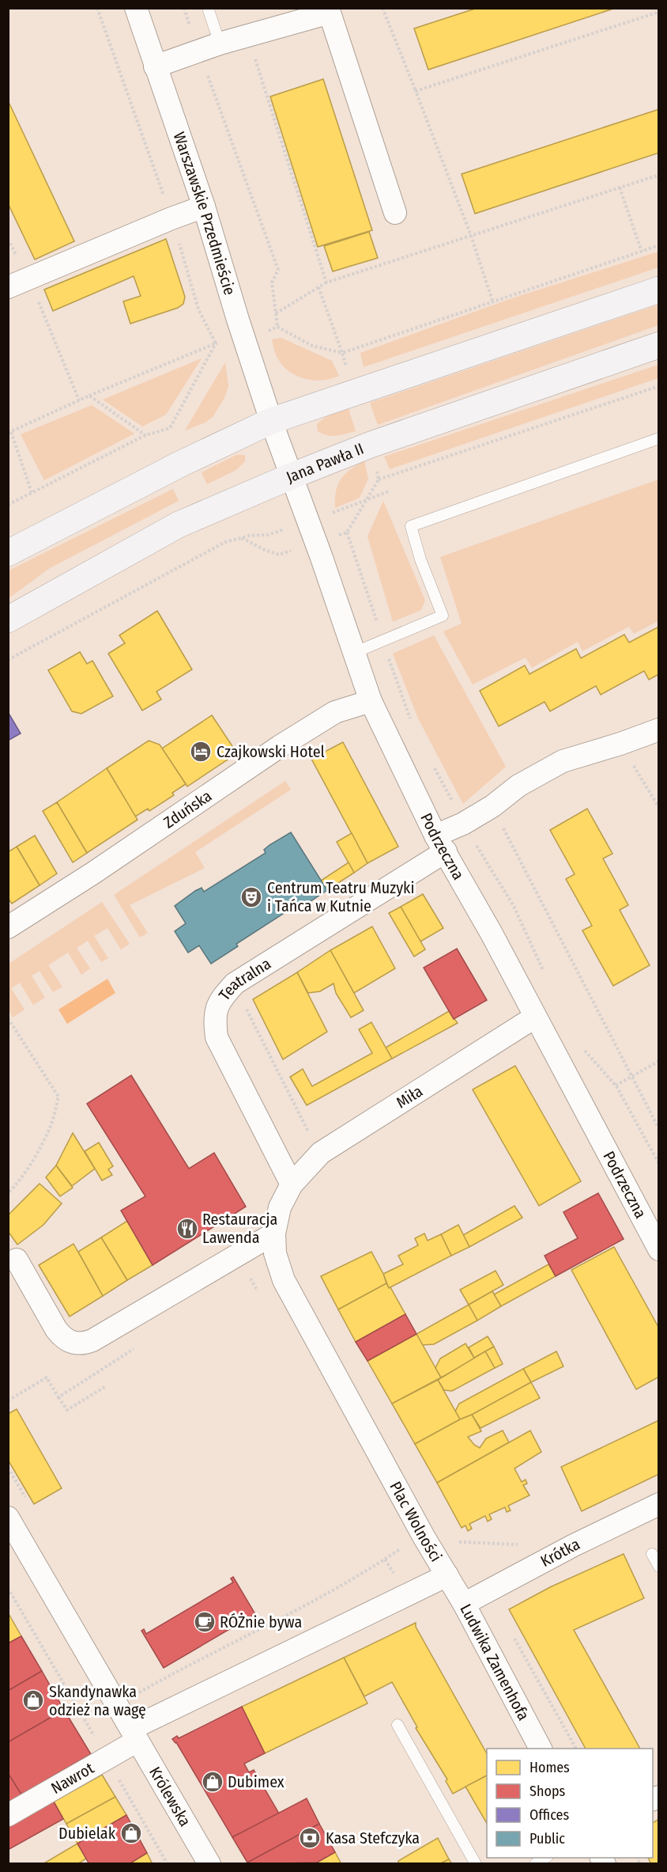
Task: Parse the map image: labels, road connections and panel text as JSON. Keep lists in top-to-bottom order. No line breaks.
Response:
{"streets":{"street":["Warszawskie Przedmieście","Jana Pawła II","Zduńska","Podrzeczna","Teatralna","Miła","Plac Wolności","Krótka","Ludwika Zamenhofa","Nawrot","Królewska"]},"crossings":[["Warszawskie Przedmieście","Podrzeczna"],["Jana Pawła II","Podrzeczna"],["Zduńska","Podrzeczna"],["Podrzeczna","Teatralna"],["Podrzeczna","Miła"],["Teatralna","Miła"],["Teatralna","Plac Wolności"],["Miła","Plac Wolności"],["Plac Wolności","Ludwika Zamenhofa"],["Plac Wolności","Nawrot"],["Plac Wolności","Królewska"],["Krótka","Ludwika Zamenhofa"],["Nawrot","Królewska"]],"places":{"hotel":["Czajkowski Hotel"],"theatre":["Centrum Teatru Muzyki i Tańca w Kutnie"],"restaurant":["Restauracja Lawenda"],"cafe":["RÓŻnie bywa"],"shop":["Skandynawka odzież na wagę","Dubimex","Dubielak"],"bank":["Kasa Stefczyka"]},"legend":["Homes","Shops","Offices","Public"]}
